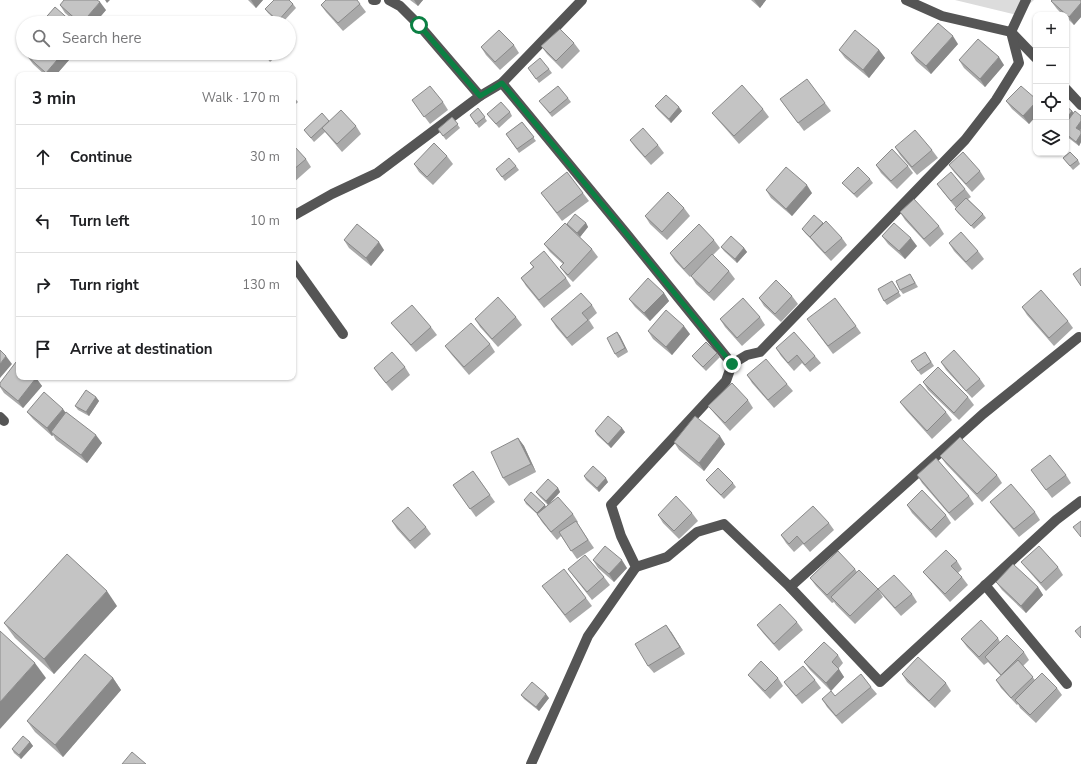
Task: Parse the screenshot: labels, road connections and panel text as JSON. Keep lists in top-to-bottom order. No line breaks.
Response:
{"page":{"map_buttons":["+","−"],"search":"Search here","heading":["3 min","Walk · 170 m"],"list":[["Continue","30 m"],["Turn left","10 m"],["Turn right","130 m"],"Arrive at destination"]}}
